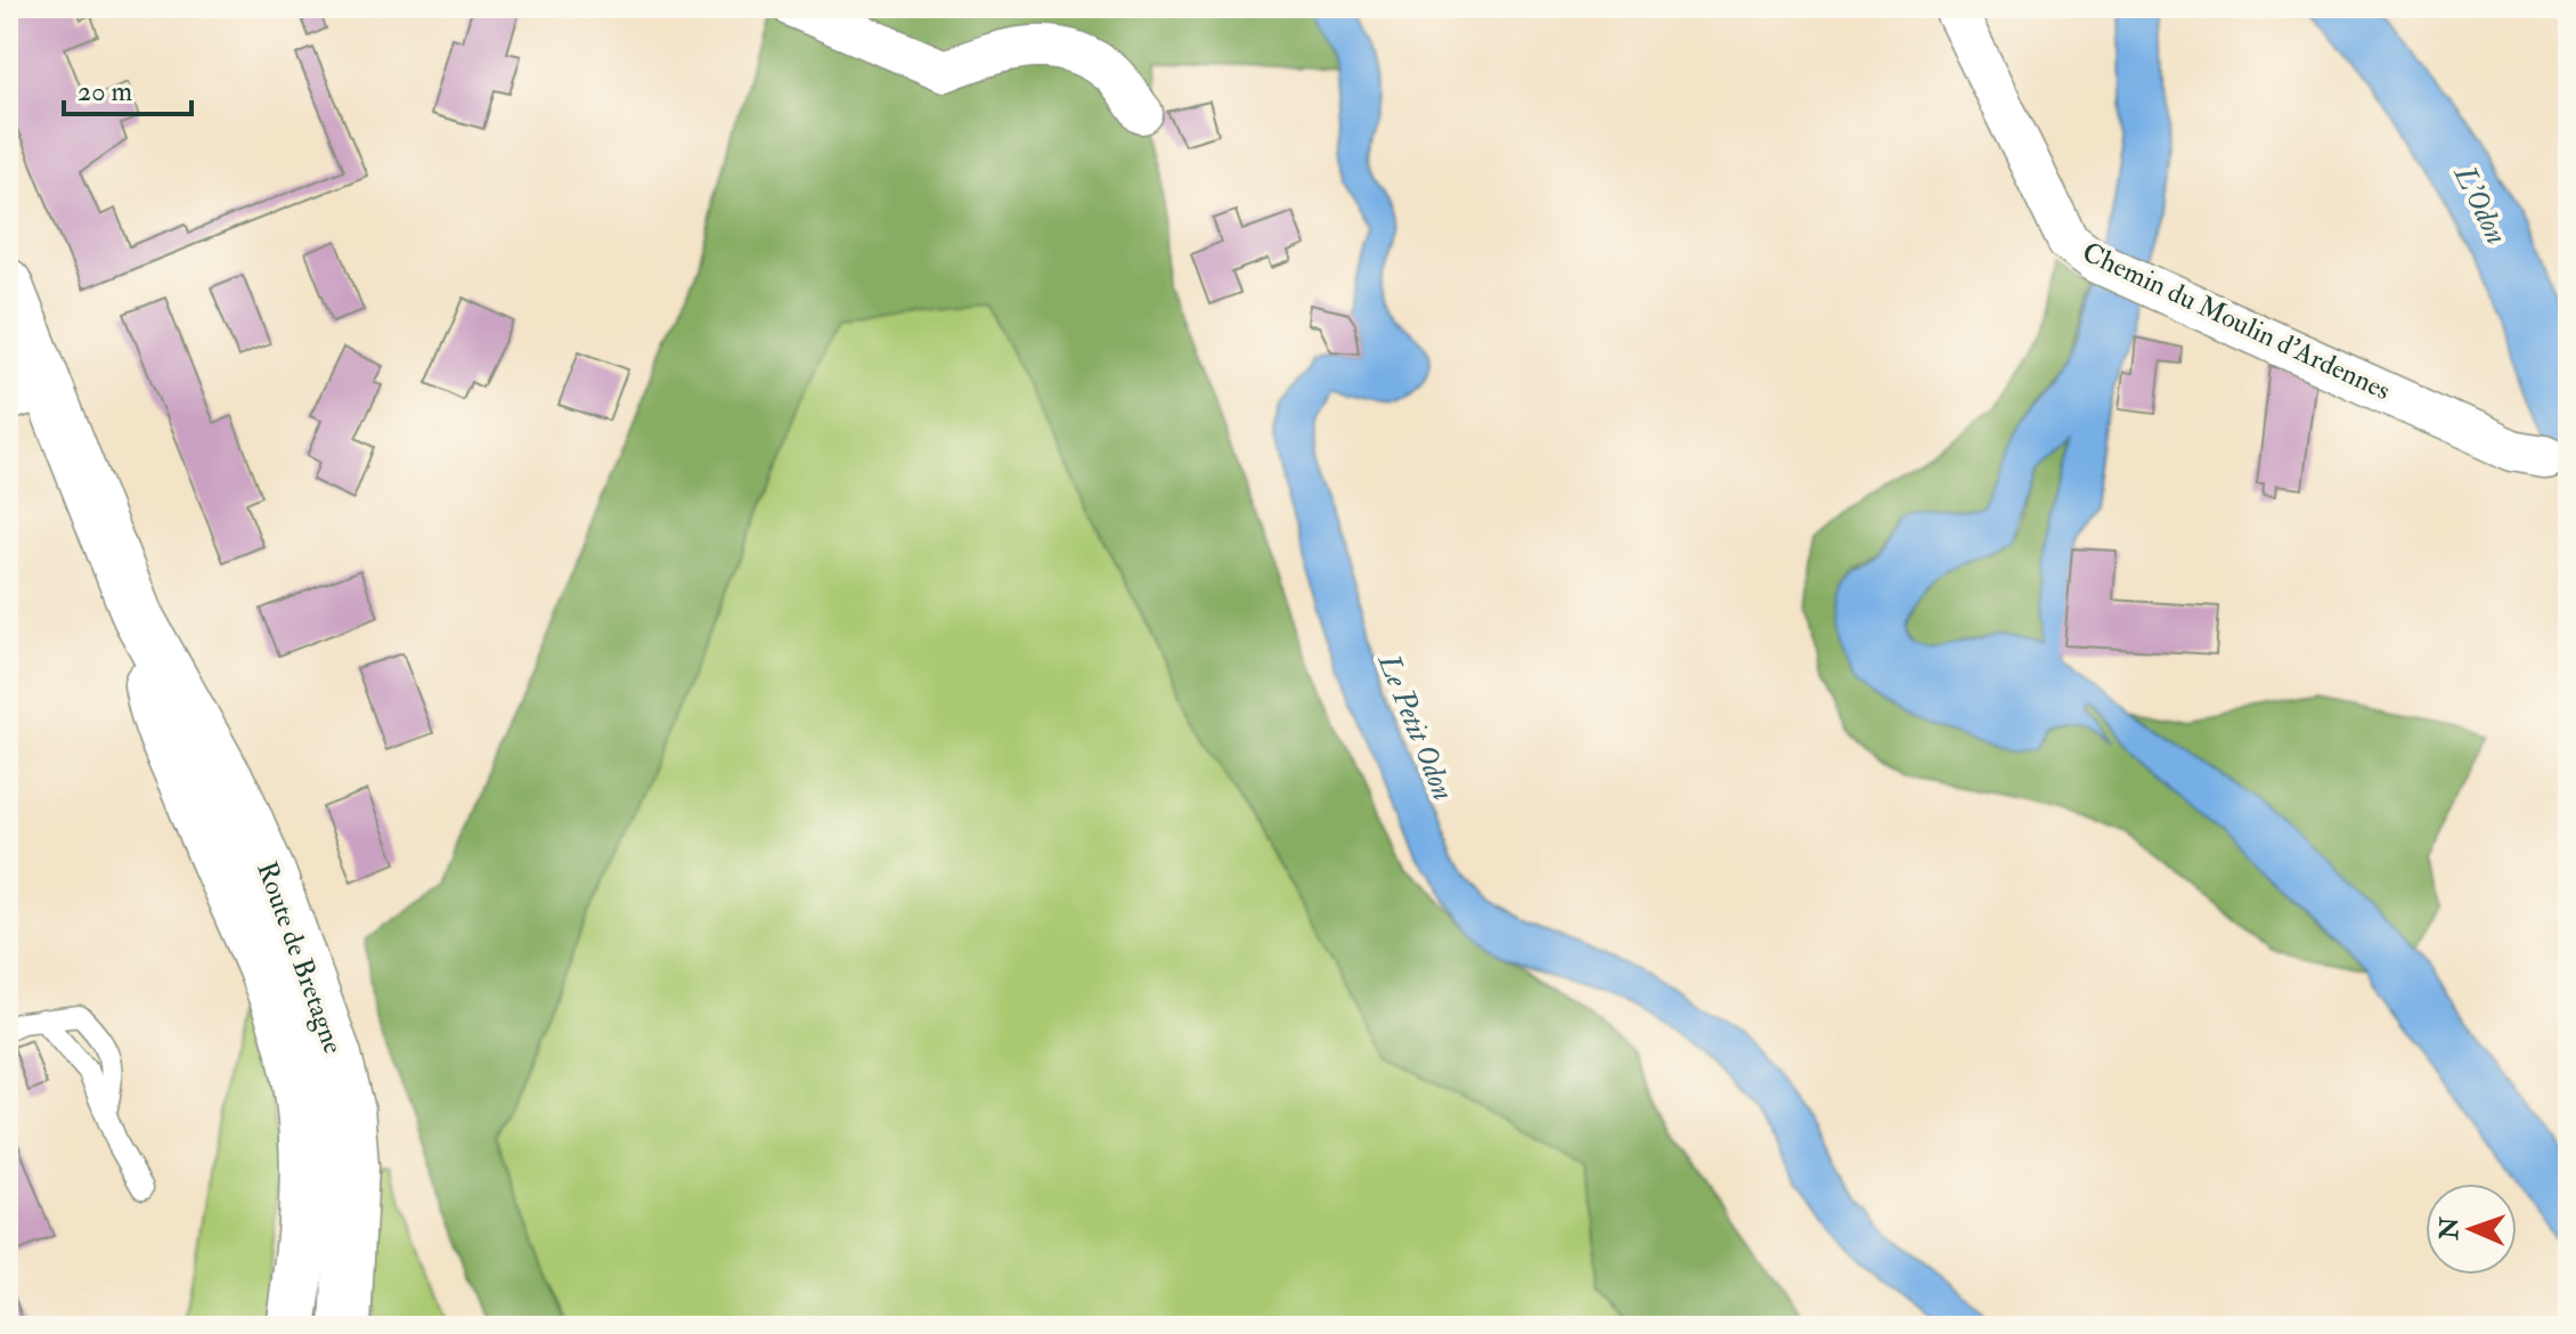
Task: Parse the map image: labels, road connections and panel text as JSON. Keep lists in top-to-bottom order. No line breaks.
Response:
{"streets":{"main road":["Route de Bretagne"],"street":["Chemin du Moulin d'Ardennes"]},"water":["L'Odon","Le Petit Odon"],"scale_bar":"20 m","north":"left"}
